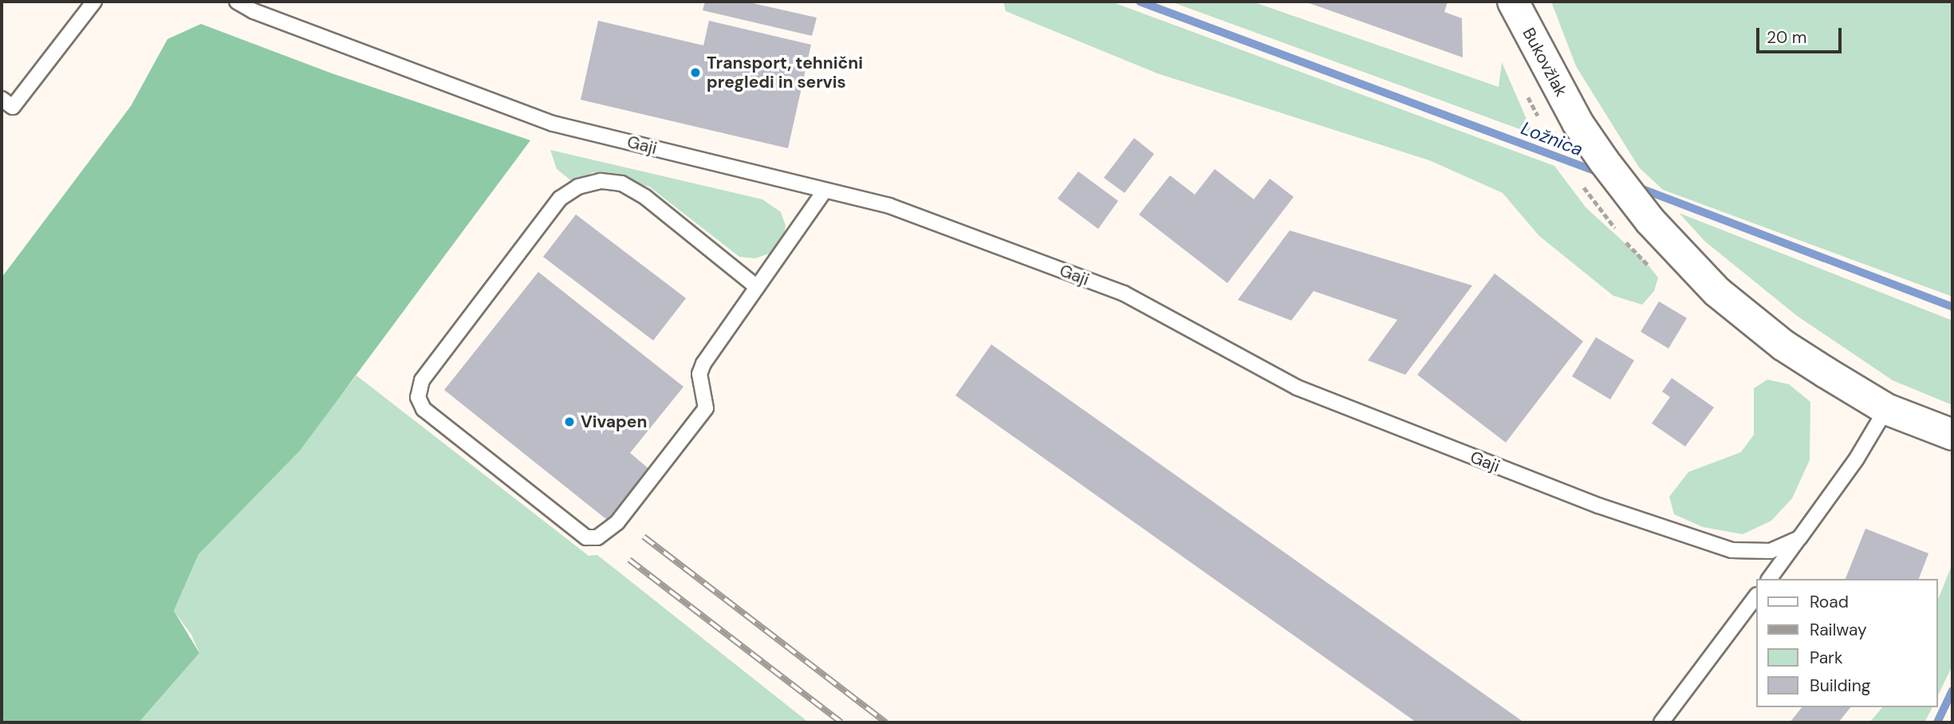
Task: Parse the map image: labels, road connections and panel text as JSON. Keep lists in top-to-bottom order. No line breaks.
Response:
{"streets":{"street":["Bukovžlak"],"lane":["Gaji"]},"crossings":[["Bukovžlak","Gaji"]],"water":["Ložnica"],"places":["Transport, tehnični pregledi in servis","Vivapen"],"legend":["Road","Railway","Park","Building"],"scale_bar":"20 m"}
